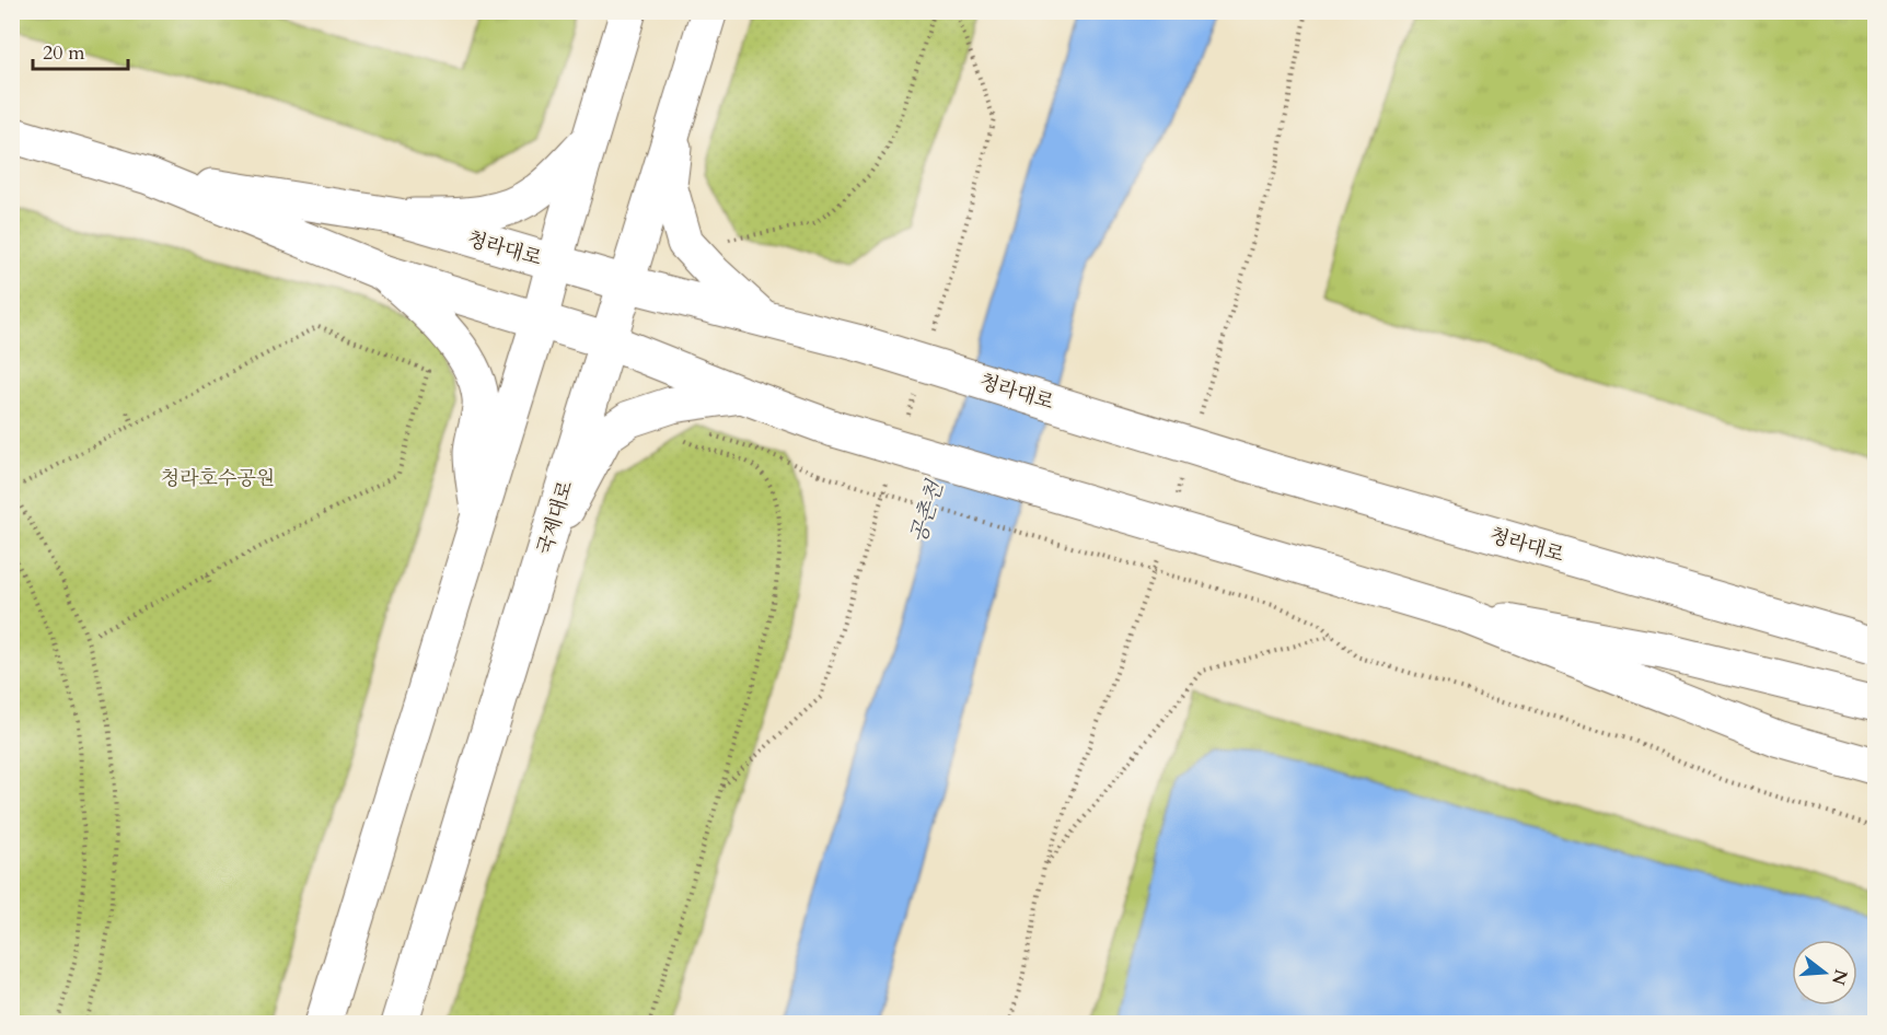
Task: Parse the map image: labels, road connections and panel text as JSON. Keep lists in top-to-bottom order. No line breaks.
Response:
{"streets":{"main road":["청라대로","국제대로"]},"crossings":[["청라대로","국제대로"]],"water":["공촌천"],"parks":["청라호수공원"],"scale_bar":"20 m","north":"right"}
